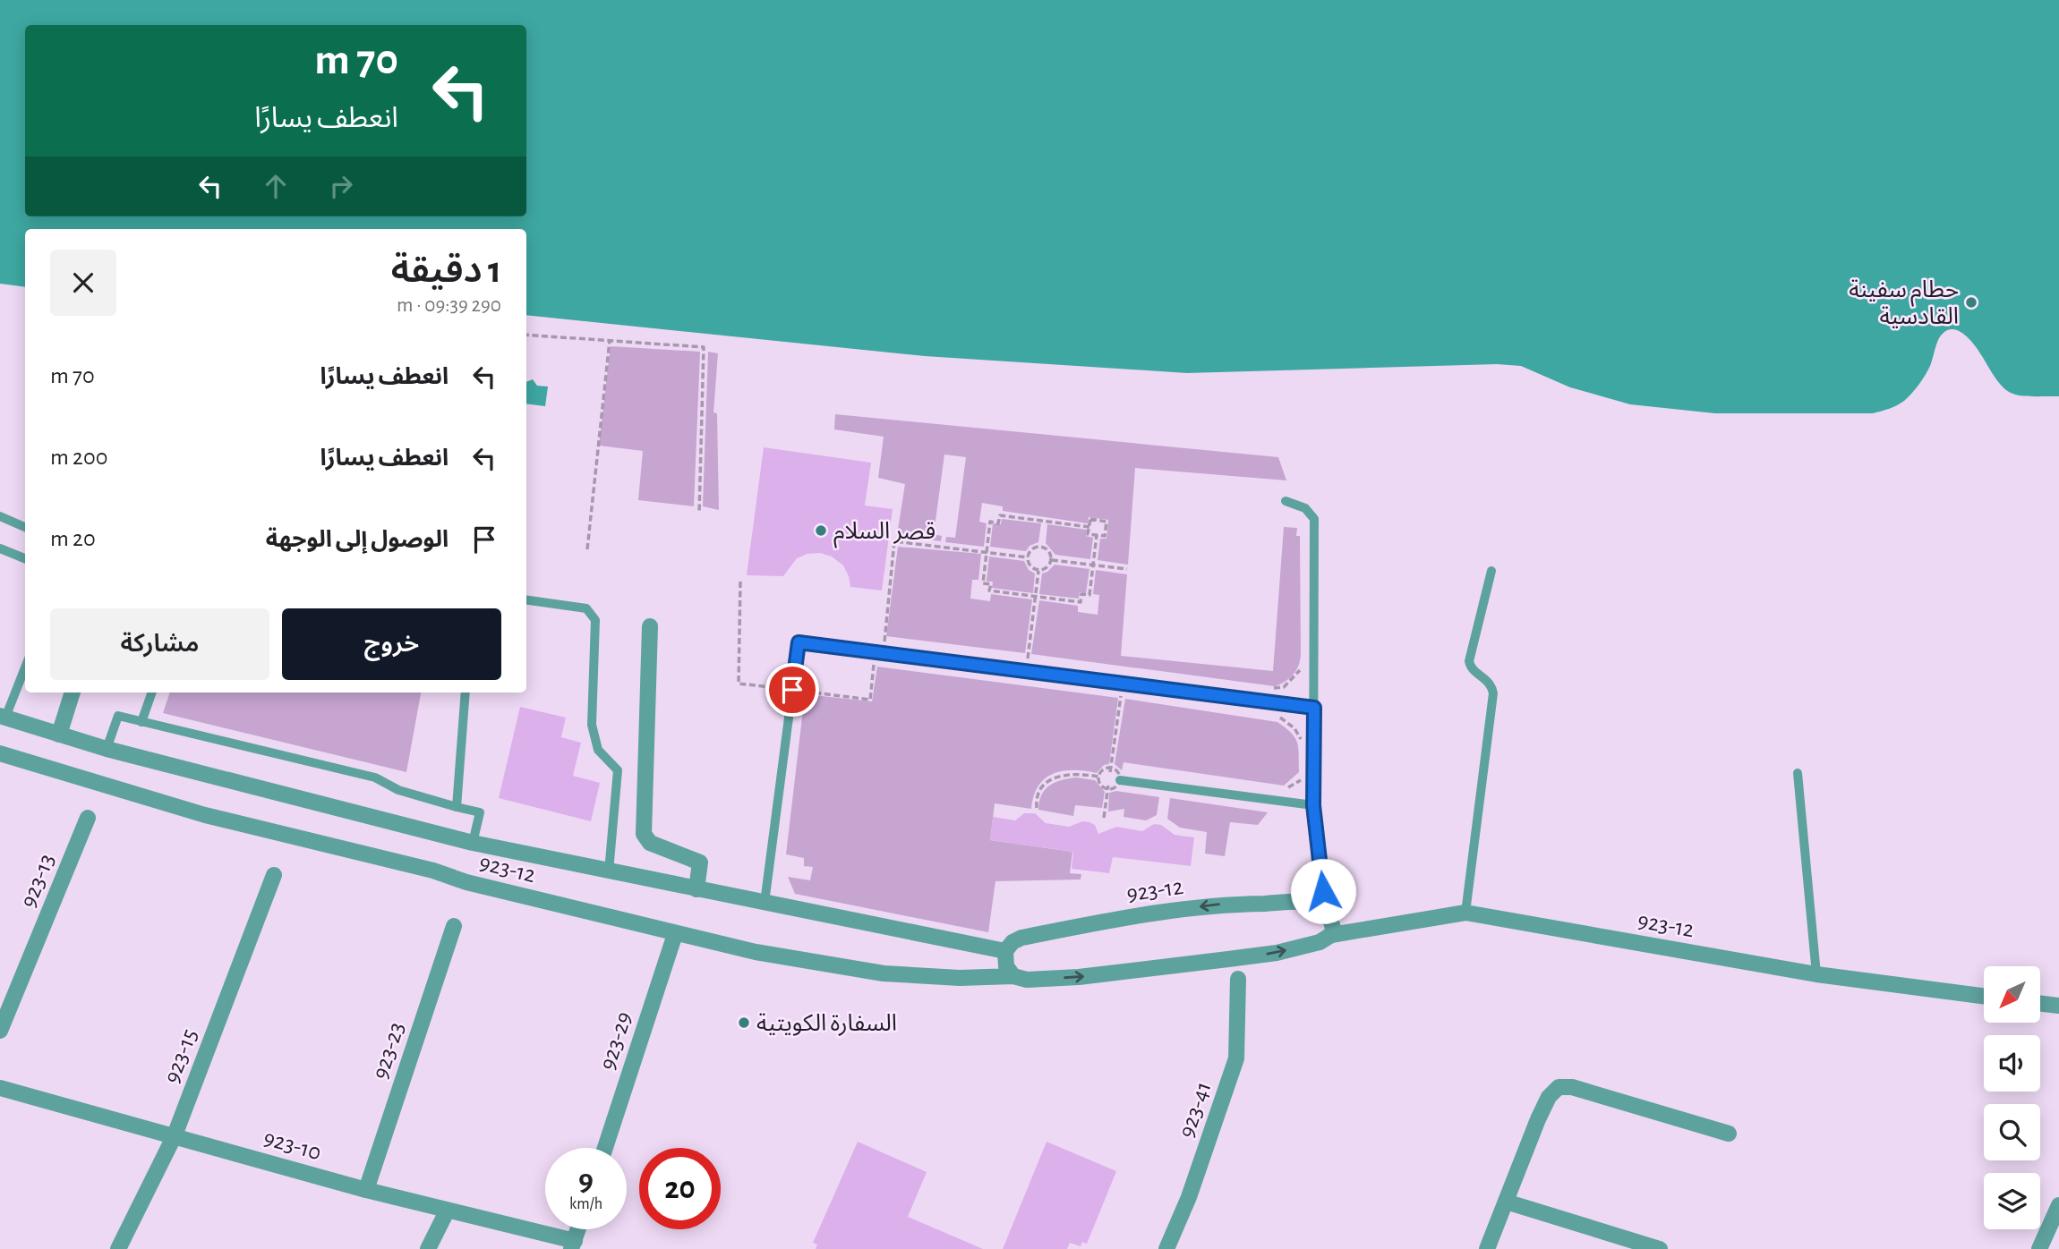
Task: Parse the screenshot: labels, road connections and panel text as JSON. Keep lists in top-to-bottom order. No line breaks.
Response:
{"streets":{"street":["923-12","923-13","923-29","923-23","923-15","923-41","923-10"]},"crossings":[["923-12","923-29"],["923-23","923-10"],["923-15","923-10"]],"places":["حطام سفينة القادسية","قصر السلام","السفارة الكويتية"],"north":"bottom left","page":{"turn":["70 m","انعطف يسارًا"],"heading":["1 دقيقة","290 m · 09:39"],"list":[{"name":"انعطف يسارًا","value":"70 m"},{"name":"انعطف يسارًا","value":"200 m"},{"name":"الوصول إلى الوجهة","value":"20 m"}],"buttons":["خروج","مشاركة"],"speed":"9 km/h","limit":"20"}}
